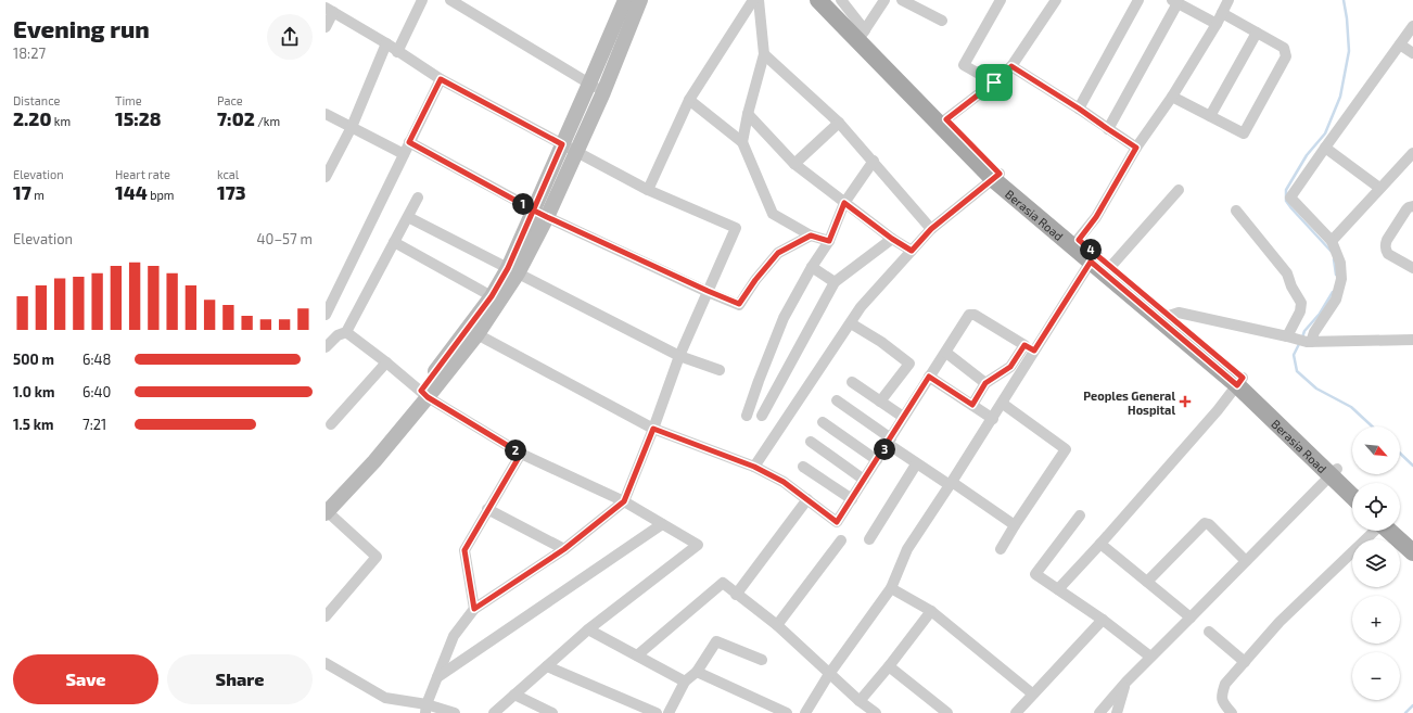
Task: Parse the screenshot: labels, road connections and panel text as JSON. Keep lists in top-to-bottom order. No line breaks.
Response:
{"streets":{"main road":["Berasia Road"]},"places":{"health":["Peoples General Hospital"]},"north":"bottom right","page":{"heading":["Evening run","18:27"],"stats":[["Distance","2.20 km"],["Time","15:28"],["Pace","7:02 /km"],["Elevation","17 m"],["Heart rate","144 bpm"],["kcal","173"]],"pins":["1","4","3","2"],"chart":["Elevation","40–57 m"],"list":[{"name":"500 m","note":"6:48"},{"name":"1.0 km","note":"6:40"},{"name":"1.5 km","note":"7:21"}],"map_buttons":["+","−"],"buttons":["Save","Share"]}}
